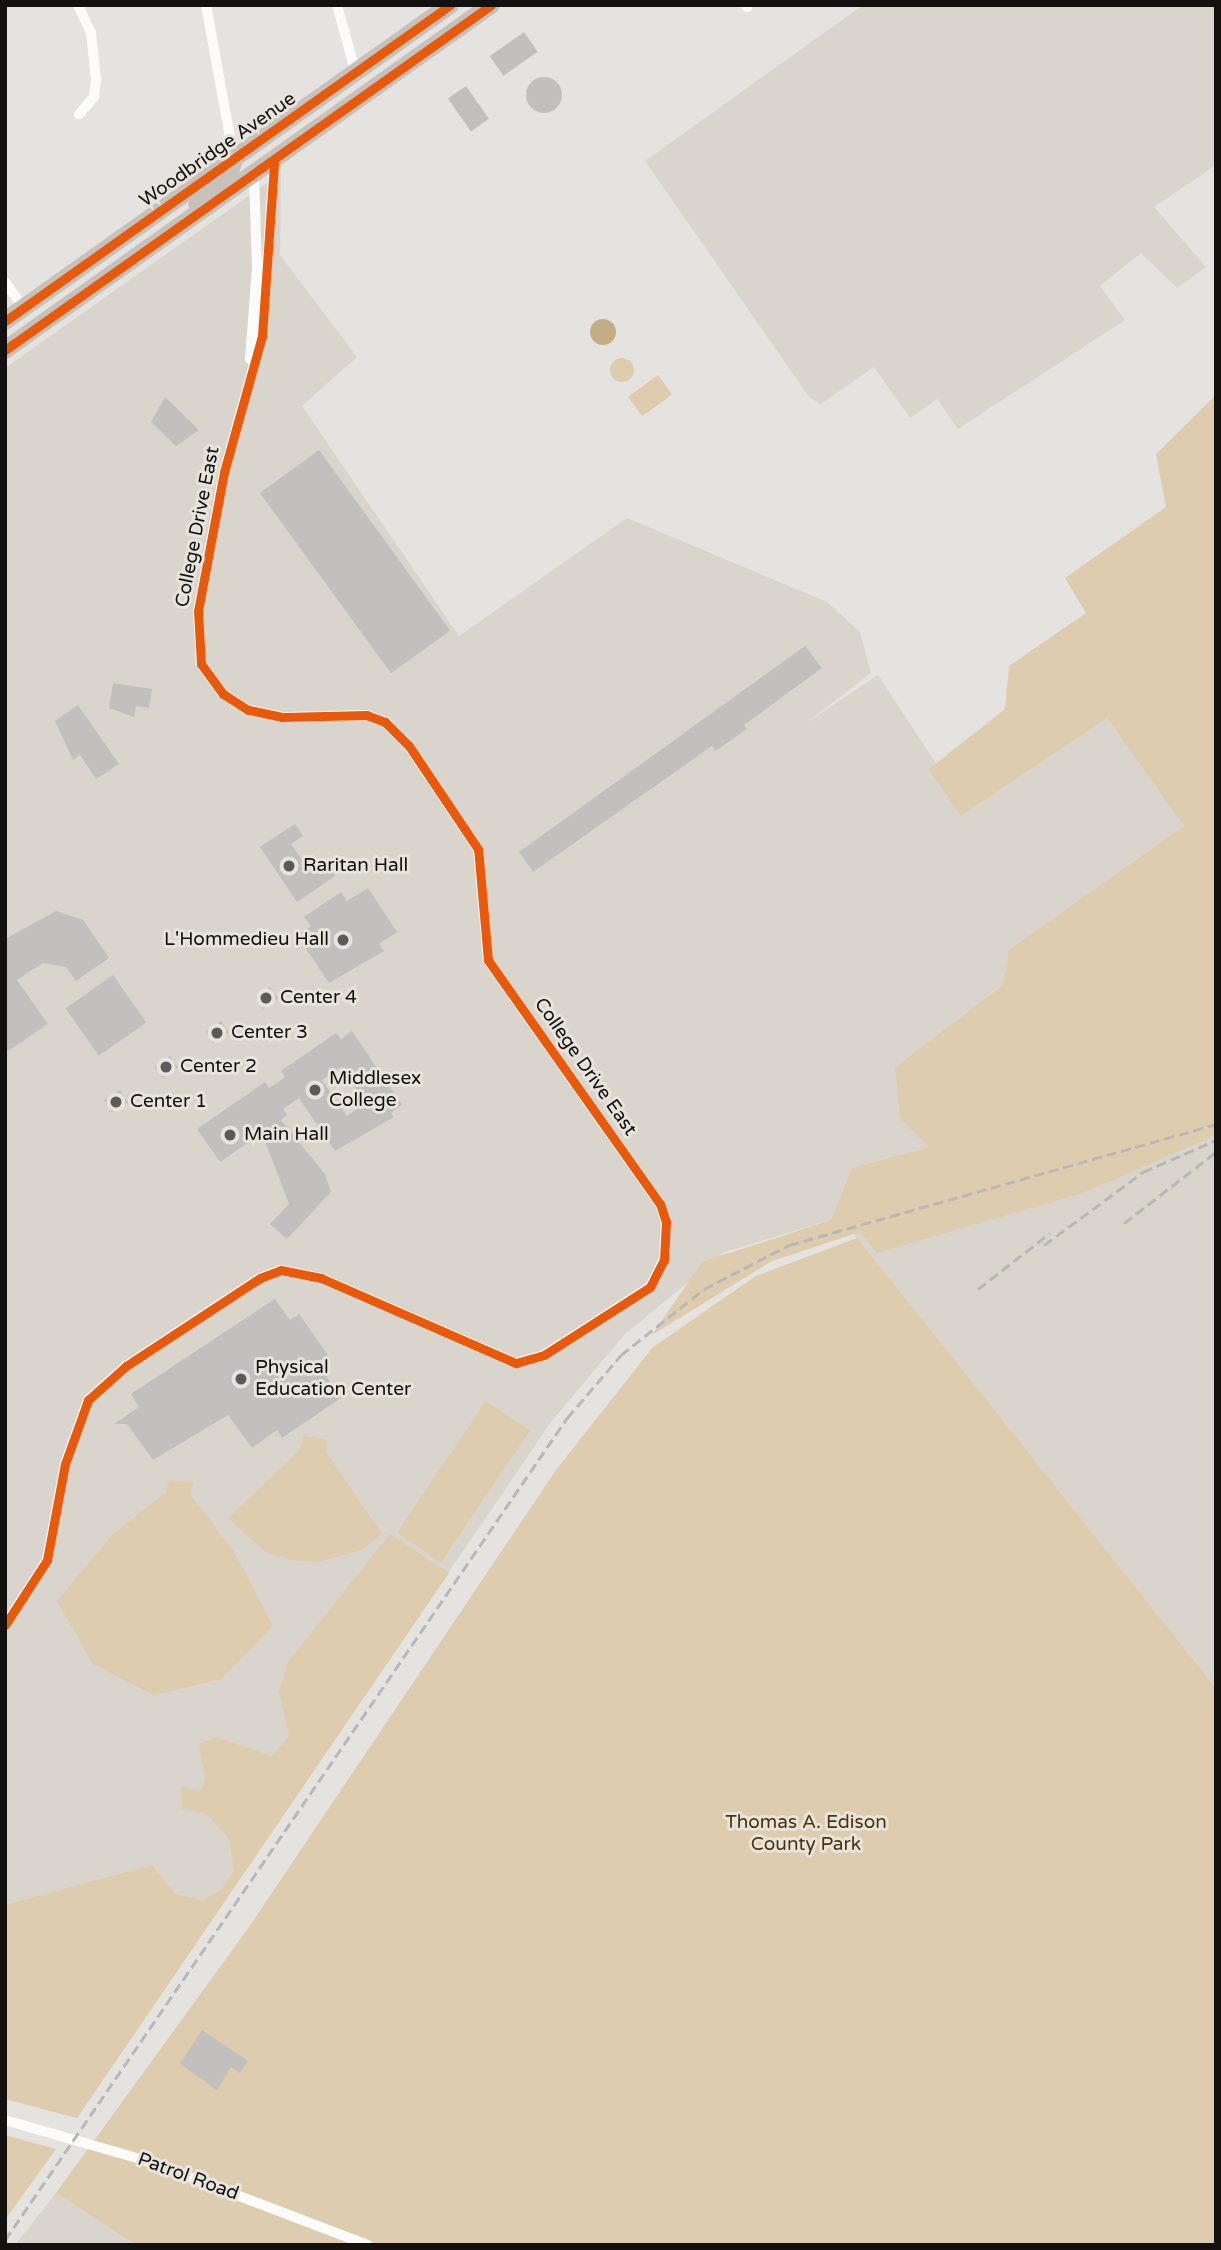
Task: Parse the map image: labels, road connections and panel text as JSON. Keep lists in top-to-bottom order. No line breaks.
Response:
{"streets":{"main road":["Woodbridge Avenue"],"street":["College Drive East","Patrol Road"]},"parks":["Thomas A. Edison County Park"],"places":["Raritan Hall","L'Hommedieu Hall","Center 4","Center 3","Center 2","Middlesex College","Center 1","Main Hall","Physical Education Center"]}
